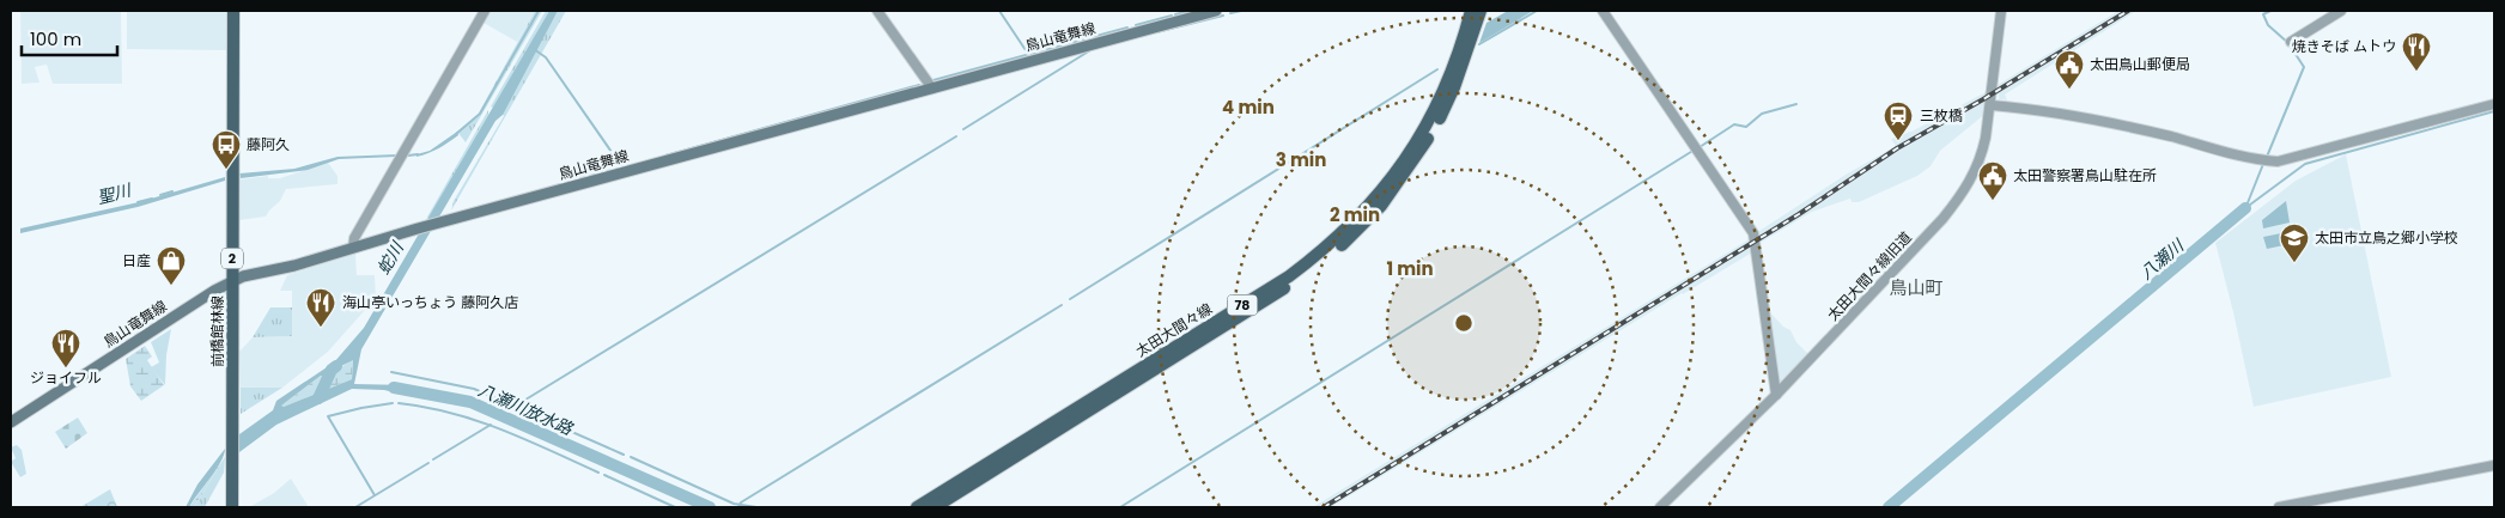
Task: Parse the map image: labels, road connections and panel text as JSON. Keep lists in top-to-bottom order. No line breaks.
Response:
{"streets":{"main road":["鳥山竜舞線","2","78","太田大間々線","前橋館林線"],"street":["太田大間々線旧道"]},"crossings":[["鳥山竜舞線","前橋館林線"]],"districts":["鳥山町"],"water":["聖川","蛇川","八瀬川","八瀬川放水路"],"places":{"restaurant":["焼きそば ムトウ","海山亭いっちょう 藤阿久店","ジョイフル"],"public building":["太田鳥山郵便局","太田警察署鳥山駐在所"],"station":["三枚橋"],"bus stop":["藤阿久"],"school or university":["太田市立鳥之郷小学校"],"shop":["日産"]},"scale_bar":"100 m","rings":["4 min","3 min","2 min","1 min"]}
